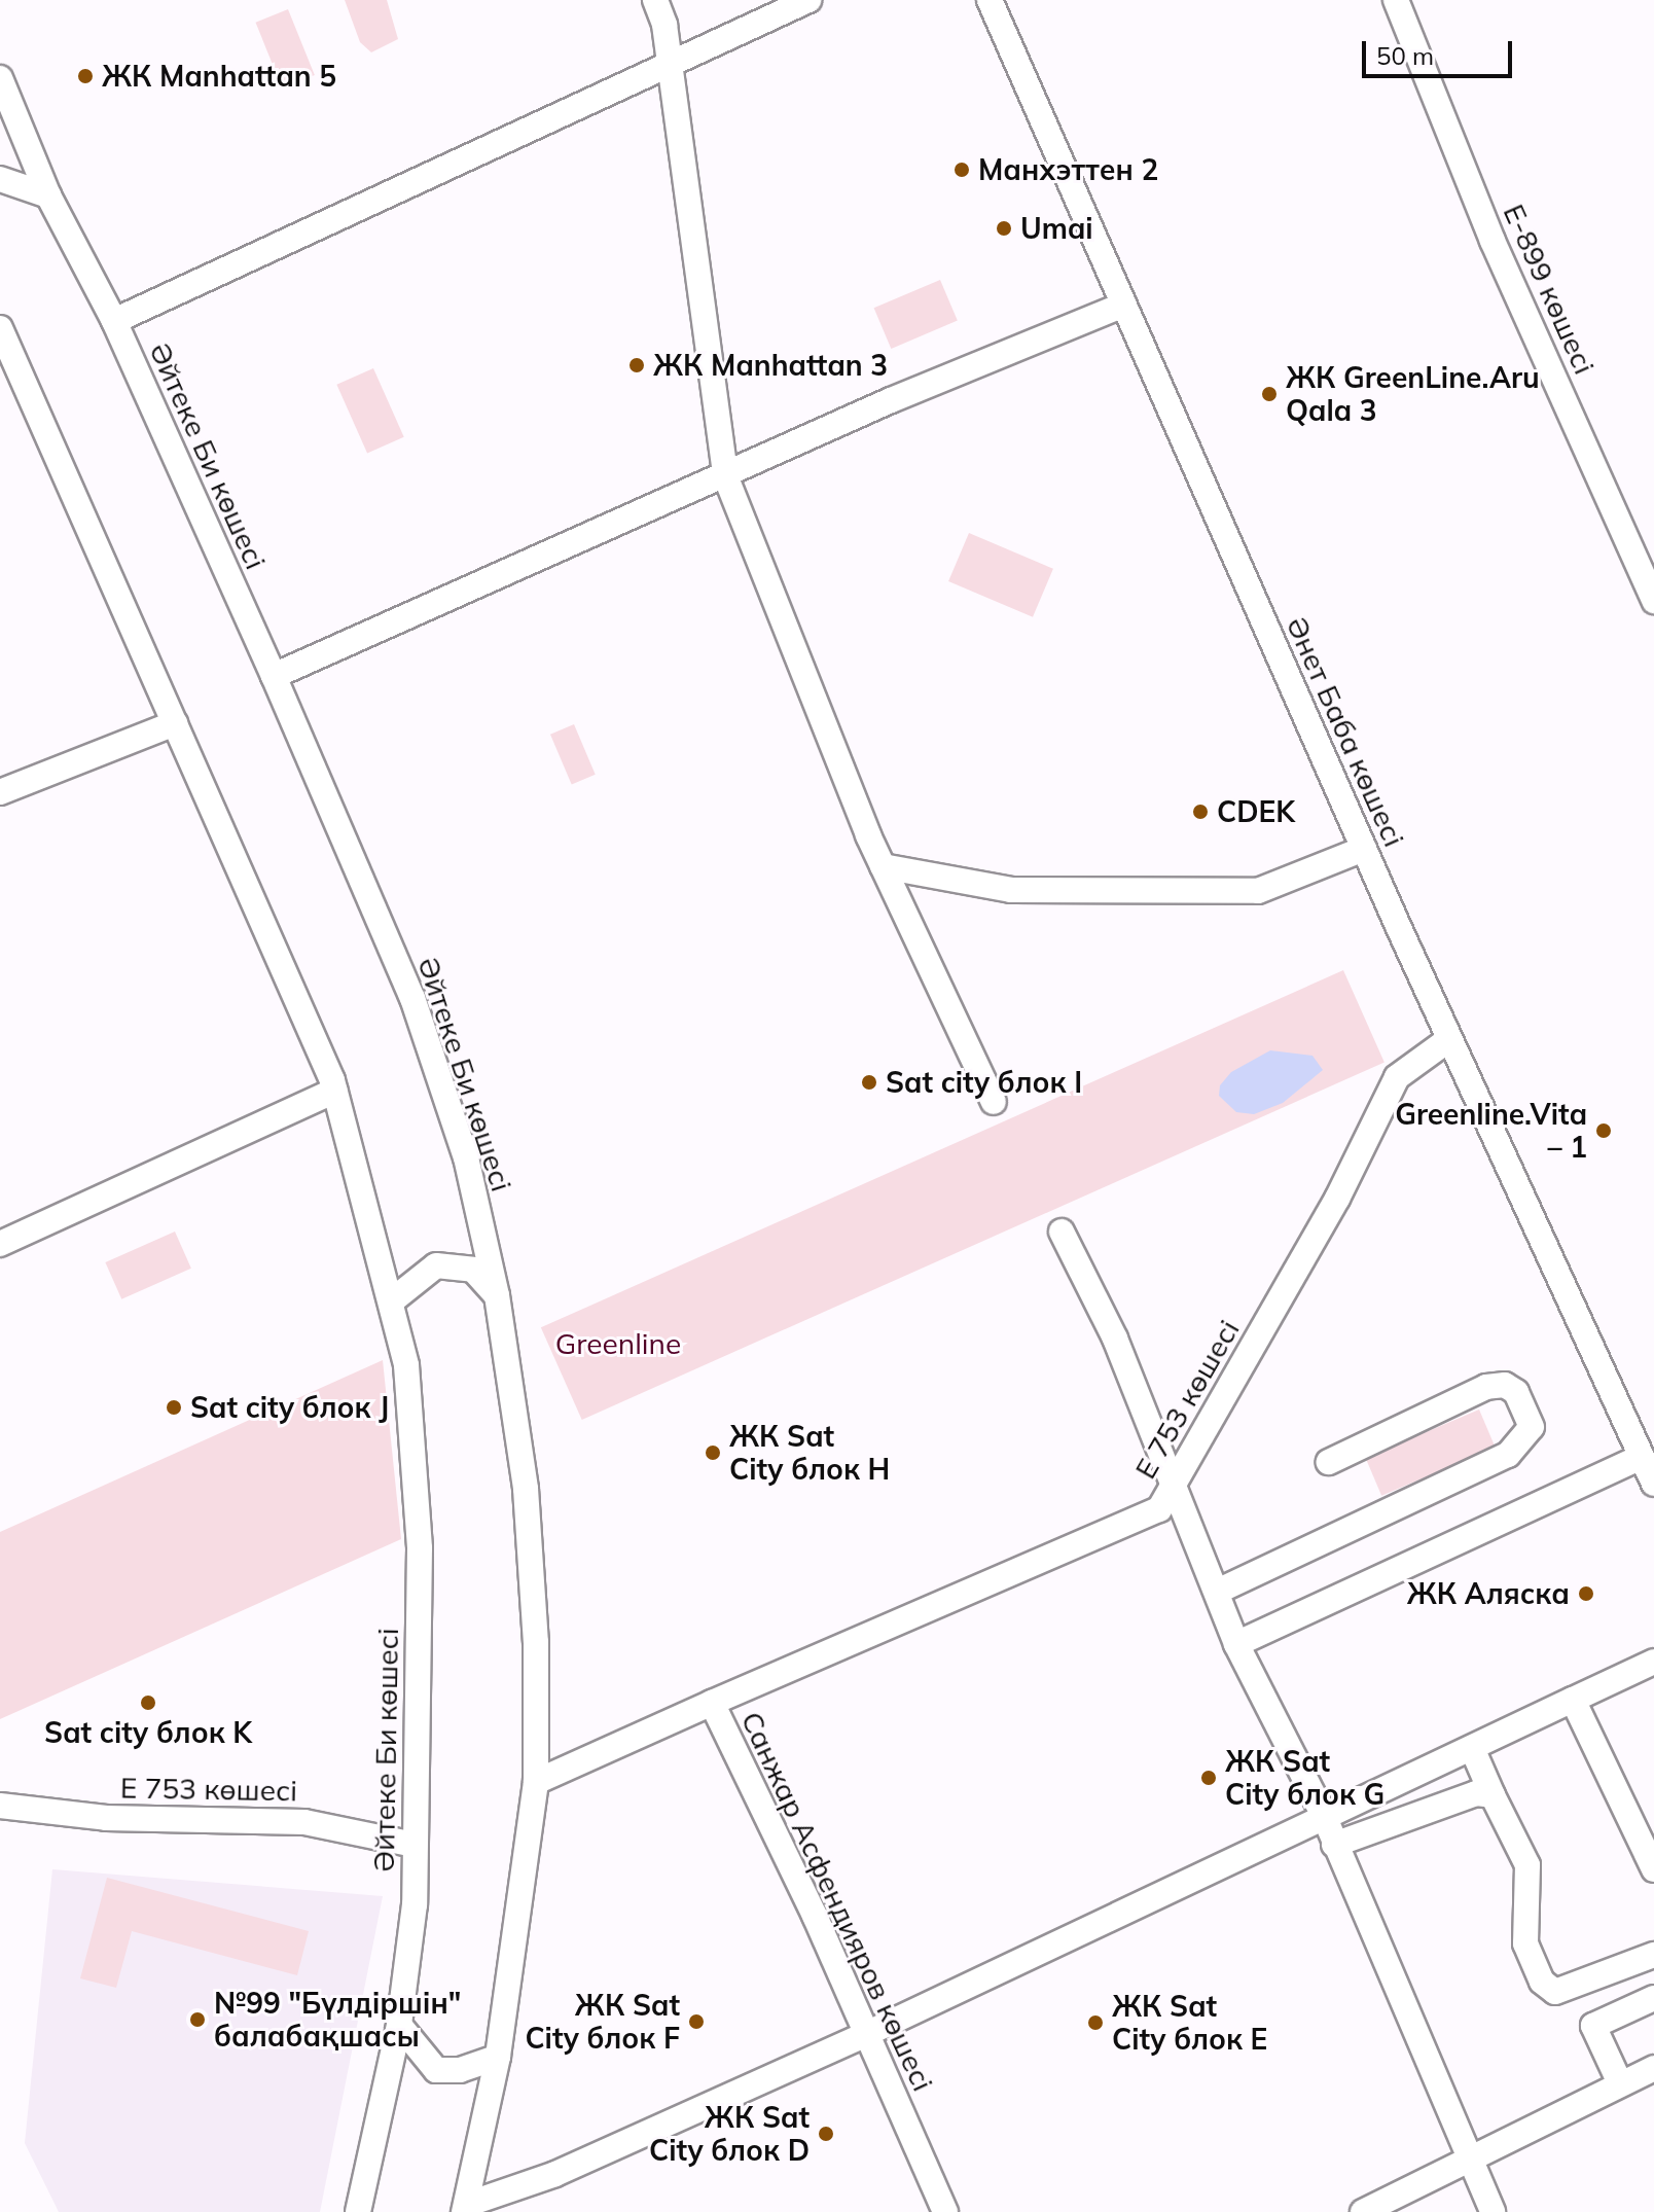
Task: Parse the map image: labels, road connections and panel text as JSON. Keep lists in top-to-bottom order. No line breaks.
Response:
{"streets":{"street":["Е-899 көшесі","Әйтеке Би көшесі","Әнет Баба көшесі","Е 753 көшесі","Санжар Асфендияров көшесі"]},"crossings":[["Әйтеке Би көшесі","Е 753 көшесі"],["Әйтеке Би көшесі","Санжар Асфендияров көшесі"],["Әнет Баба көшесі","Е 753 көшесі"],["Е 753 көшесі","Санжар Асфендияров көшесі"]],"parks":["Greenline"],"places":["ЖК Manhattan 5","Манхэттен 2","Umai","ЖК Manhattan 3","ЖК GreenLine.Aru Qala 3","CDEK","Sat city блок I","Greenline.Vita – 1","Sat city блок J","ЖК Sat City блок H","ЖК Аляска","Sat city блок K","ЖК Sat City блок G","№99 \"Бүлдіршін\" балабақшасы","ЖК Sat City блок F","ЖК Sat City блок E","ЖК Sat City блок D"],"scale_bar":"50 m"}
